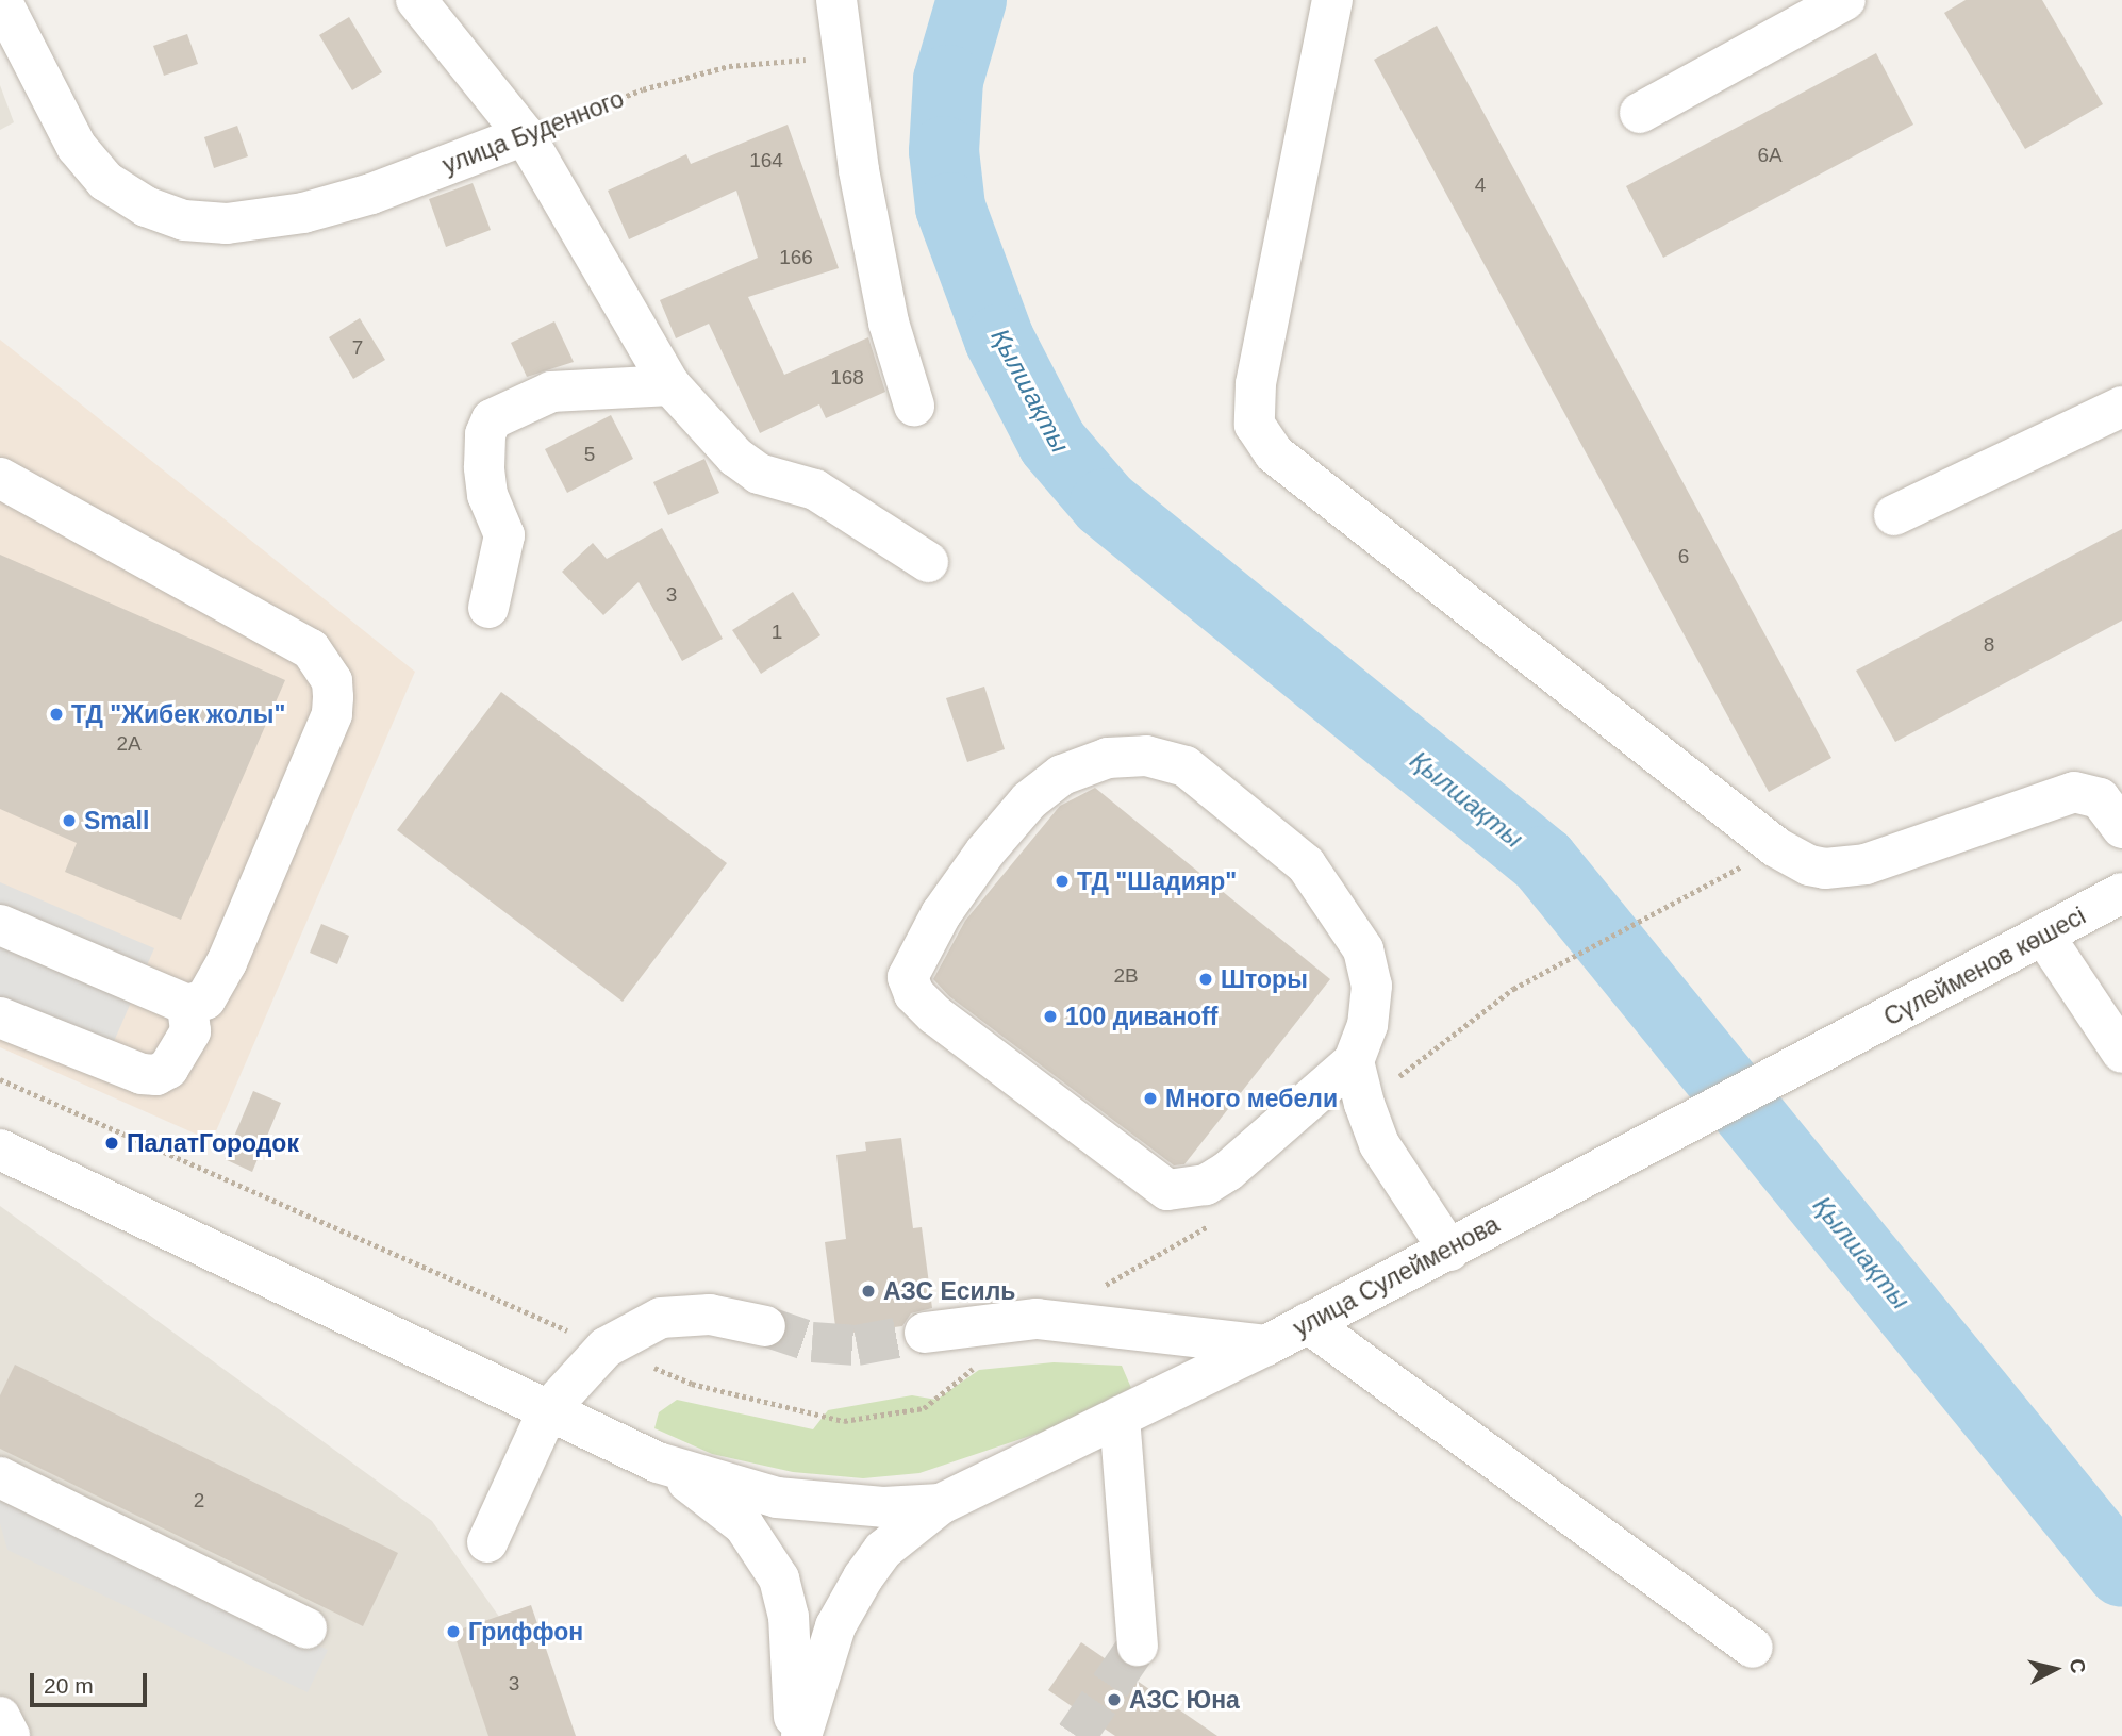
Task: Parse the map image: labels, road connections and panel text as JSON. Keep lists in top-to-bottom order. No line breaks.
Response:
{"streets":{"street":["улица Буденного","Сүлейменов көшесі","улица Сулейменова"]},"crossings":[["Сүлейменов көшесі","улица Сулейменова"]],"water":["Қылшақты"],"places":["ТД \"Жибек жолы\"","Small","ТД \"Шадияр\"","Шторы","100 диваноff","Много мебели","ПалатГородок","АЗС Есиль","Гриффон","АЗС Юна"],"house_numbers":["6А","164","4","166","7","168","5","6","3","1","8","2А","2В","2","3"],"scale_bar":"20 m","north":"right"}
